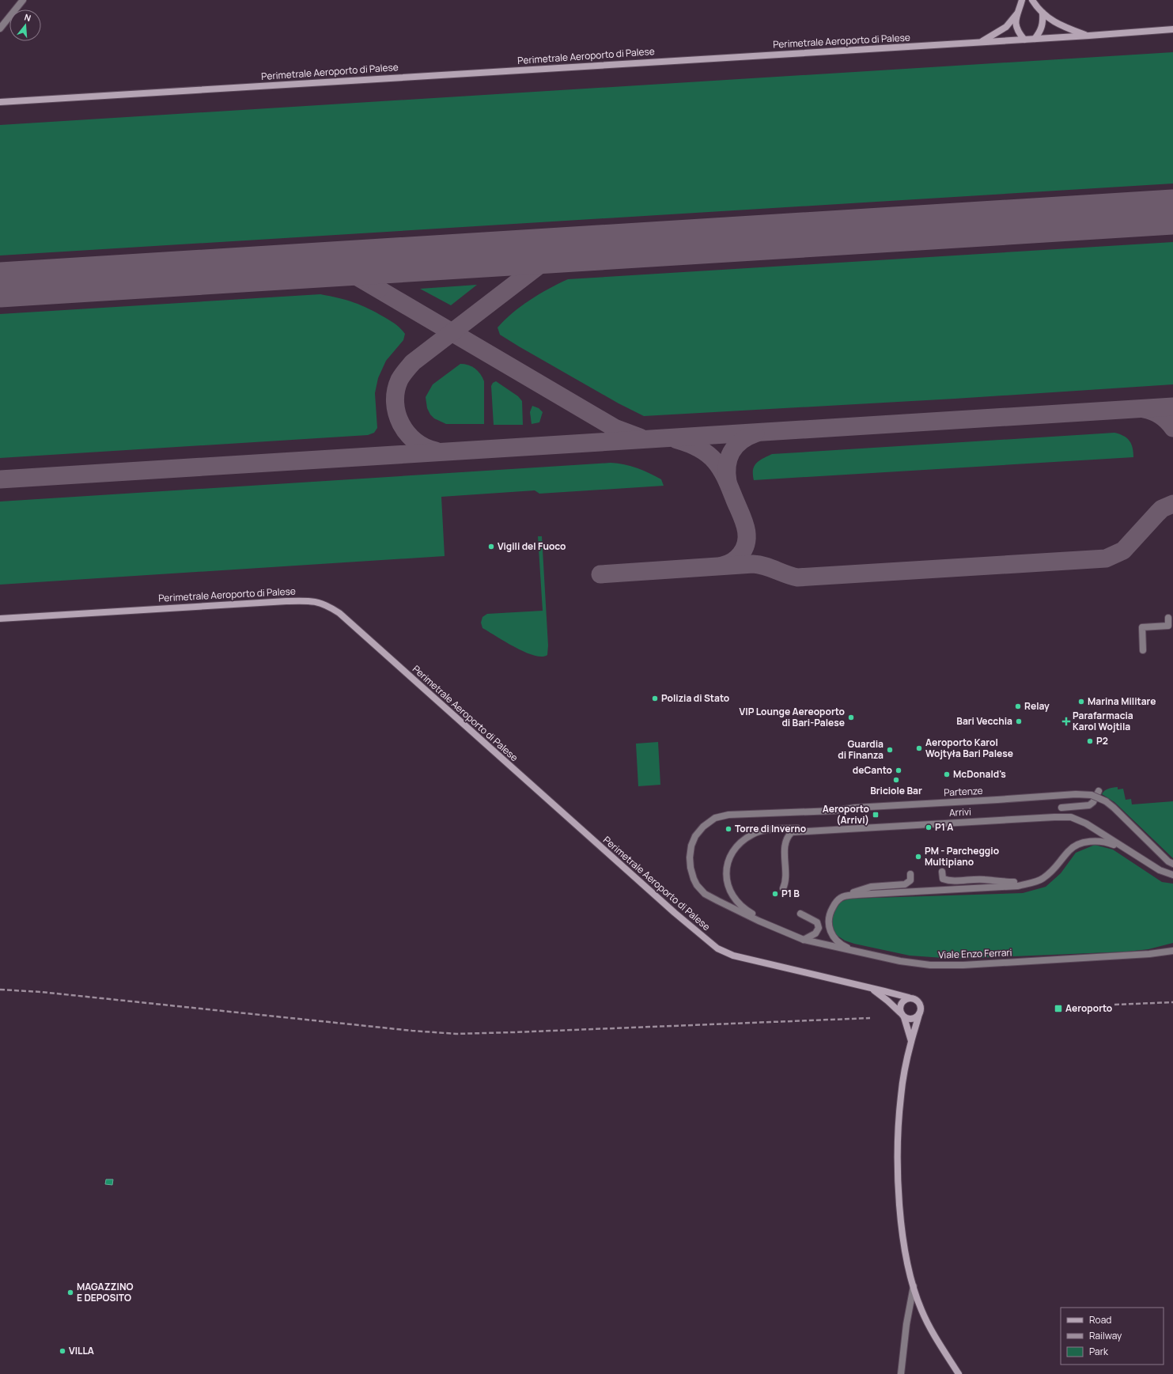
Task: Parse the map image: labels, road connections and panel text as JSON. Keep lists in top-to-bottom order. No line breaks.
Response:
{"streets":{"street":["Perimetrale Aeroporto di Palese","Partenze","Arrivi","Viale Enzo Ferrari"]},"crossings":[["Partenze","Viale Enzo Ferrari"]],"places":{"other":["Vigili del Fuoco","Polizia di Stato","Marina Militare","Relay","VIP Lounge Aereoporto di Bari-Palese","Bari Vecchia","P2","Aeroporto Karol Wojtyła Bari Palese","Guardia di Finanza","deCanto","McDonald's","Briciole Bar","P1 A","Torre di Inverno","PM - Parcheggio Multipiano","P1 B","MAGAZZINO E DEPOSITO","VILLA"],"health":["Parafarmacia Karol Wojtila"],"transit":["Aeroporto (Arrivi)","Aeroporto"]},"legend":["Road","Railway","Park"],"north":"top"}
